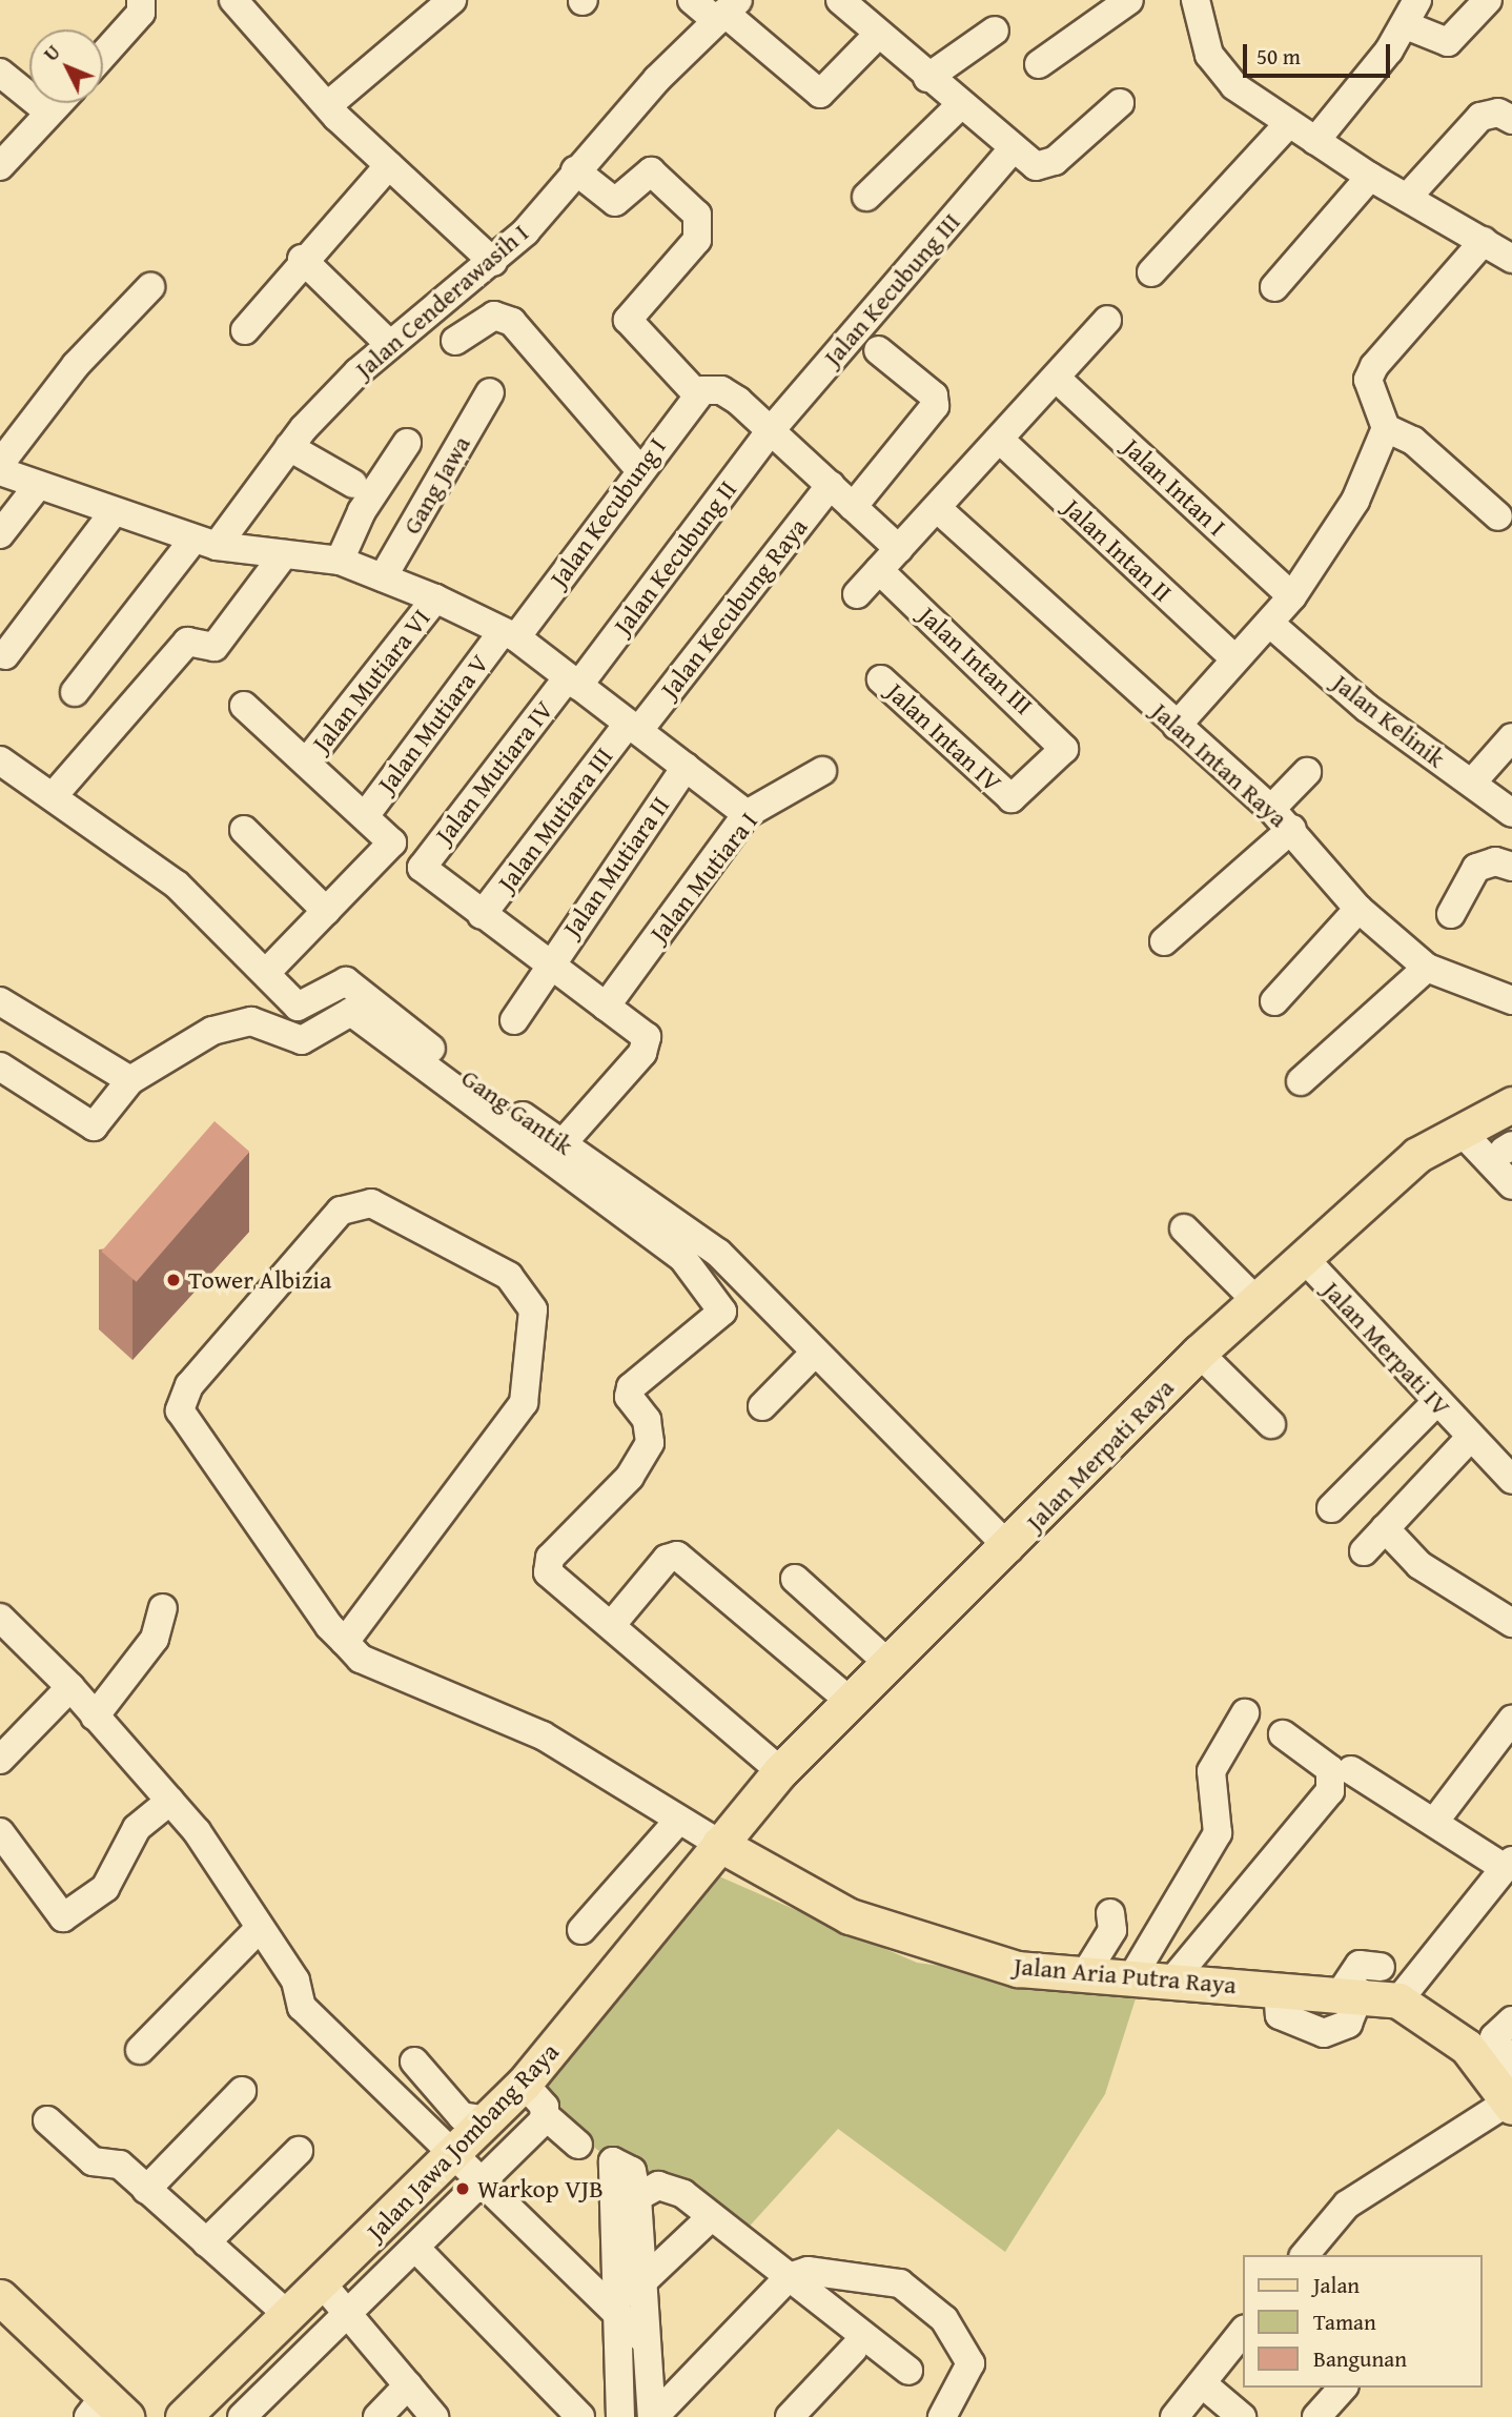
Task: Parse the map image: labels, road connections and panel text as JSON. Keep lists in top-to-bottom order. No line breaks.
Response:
{"streets":{"main road":["Jalan Merpati Raya","Jalan Aria Putra Raya","Jalan Jawa Jombang Raya"],"street":["Jalan Kecubung III","Jalan Cenderawasih I","Gang Jawa","Jalan Intan I","Jalan Kecubung I","Jalan Intan II","Jalan Kecubung II","Jalan Kecubung Raya","Jalan Intan III","Jalan Mutiara VI","Jalan Kelinik","Jalan Mutiara V","Jalan Intan IV","Jalan Intan Raya","Jalan Mutiara IV","Jalan Mutiara III","Jalan Mutiara II","Jalan Mutiara I","Gang Gantik","Jalan Merpati IV"]},"crossings":[["Jalan Kecubung III","Jalan Kecubung II"],["Jalan Kecubung I","Jalan Mutiara V"],["Jalan Kecubung II","Jalan Mutiara IV"],["Jalan Kecubung Raya","Jalan Mutiara III"],["Jalan Intan III","Jalan Intan IV"],["Jalan Mutiara IV","Jalan Mutiara III"],["Gang Gantik","Jalan Merpati Raya"],["Jalan Merpati IV","Jalan Merpati Raya"],["Jalan Merpati Raya","Jalan Aria Putra Raya"],["Jalan Merpati Raya","Jalan Jawa Jombang Raya"],["Jalan Aria Putra Raya","Jalan Jawa Jombang Raya"]],"places":["Tower Albizia","Warkop VJB"],"legend":["Jalan","Taman","Bangunan"],"scale_bar":"50 m","north":"top left"}
